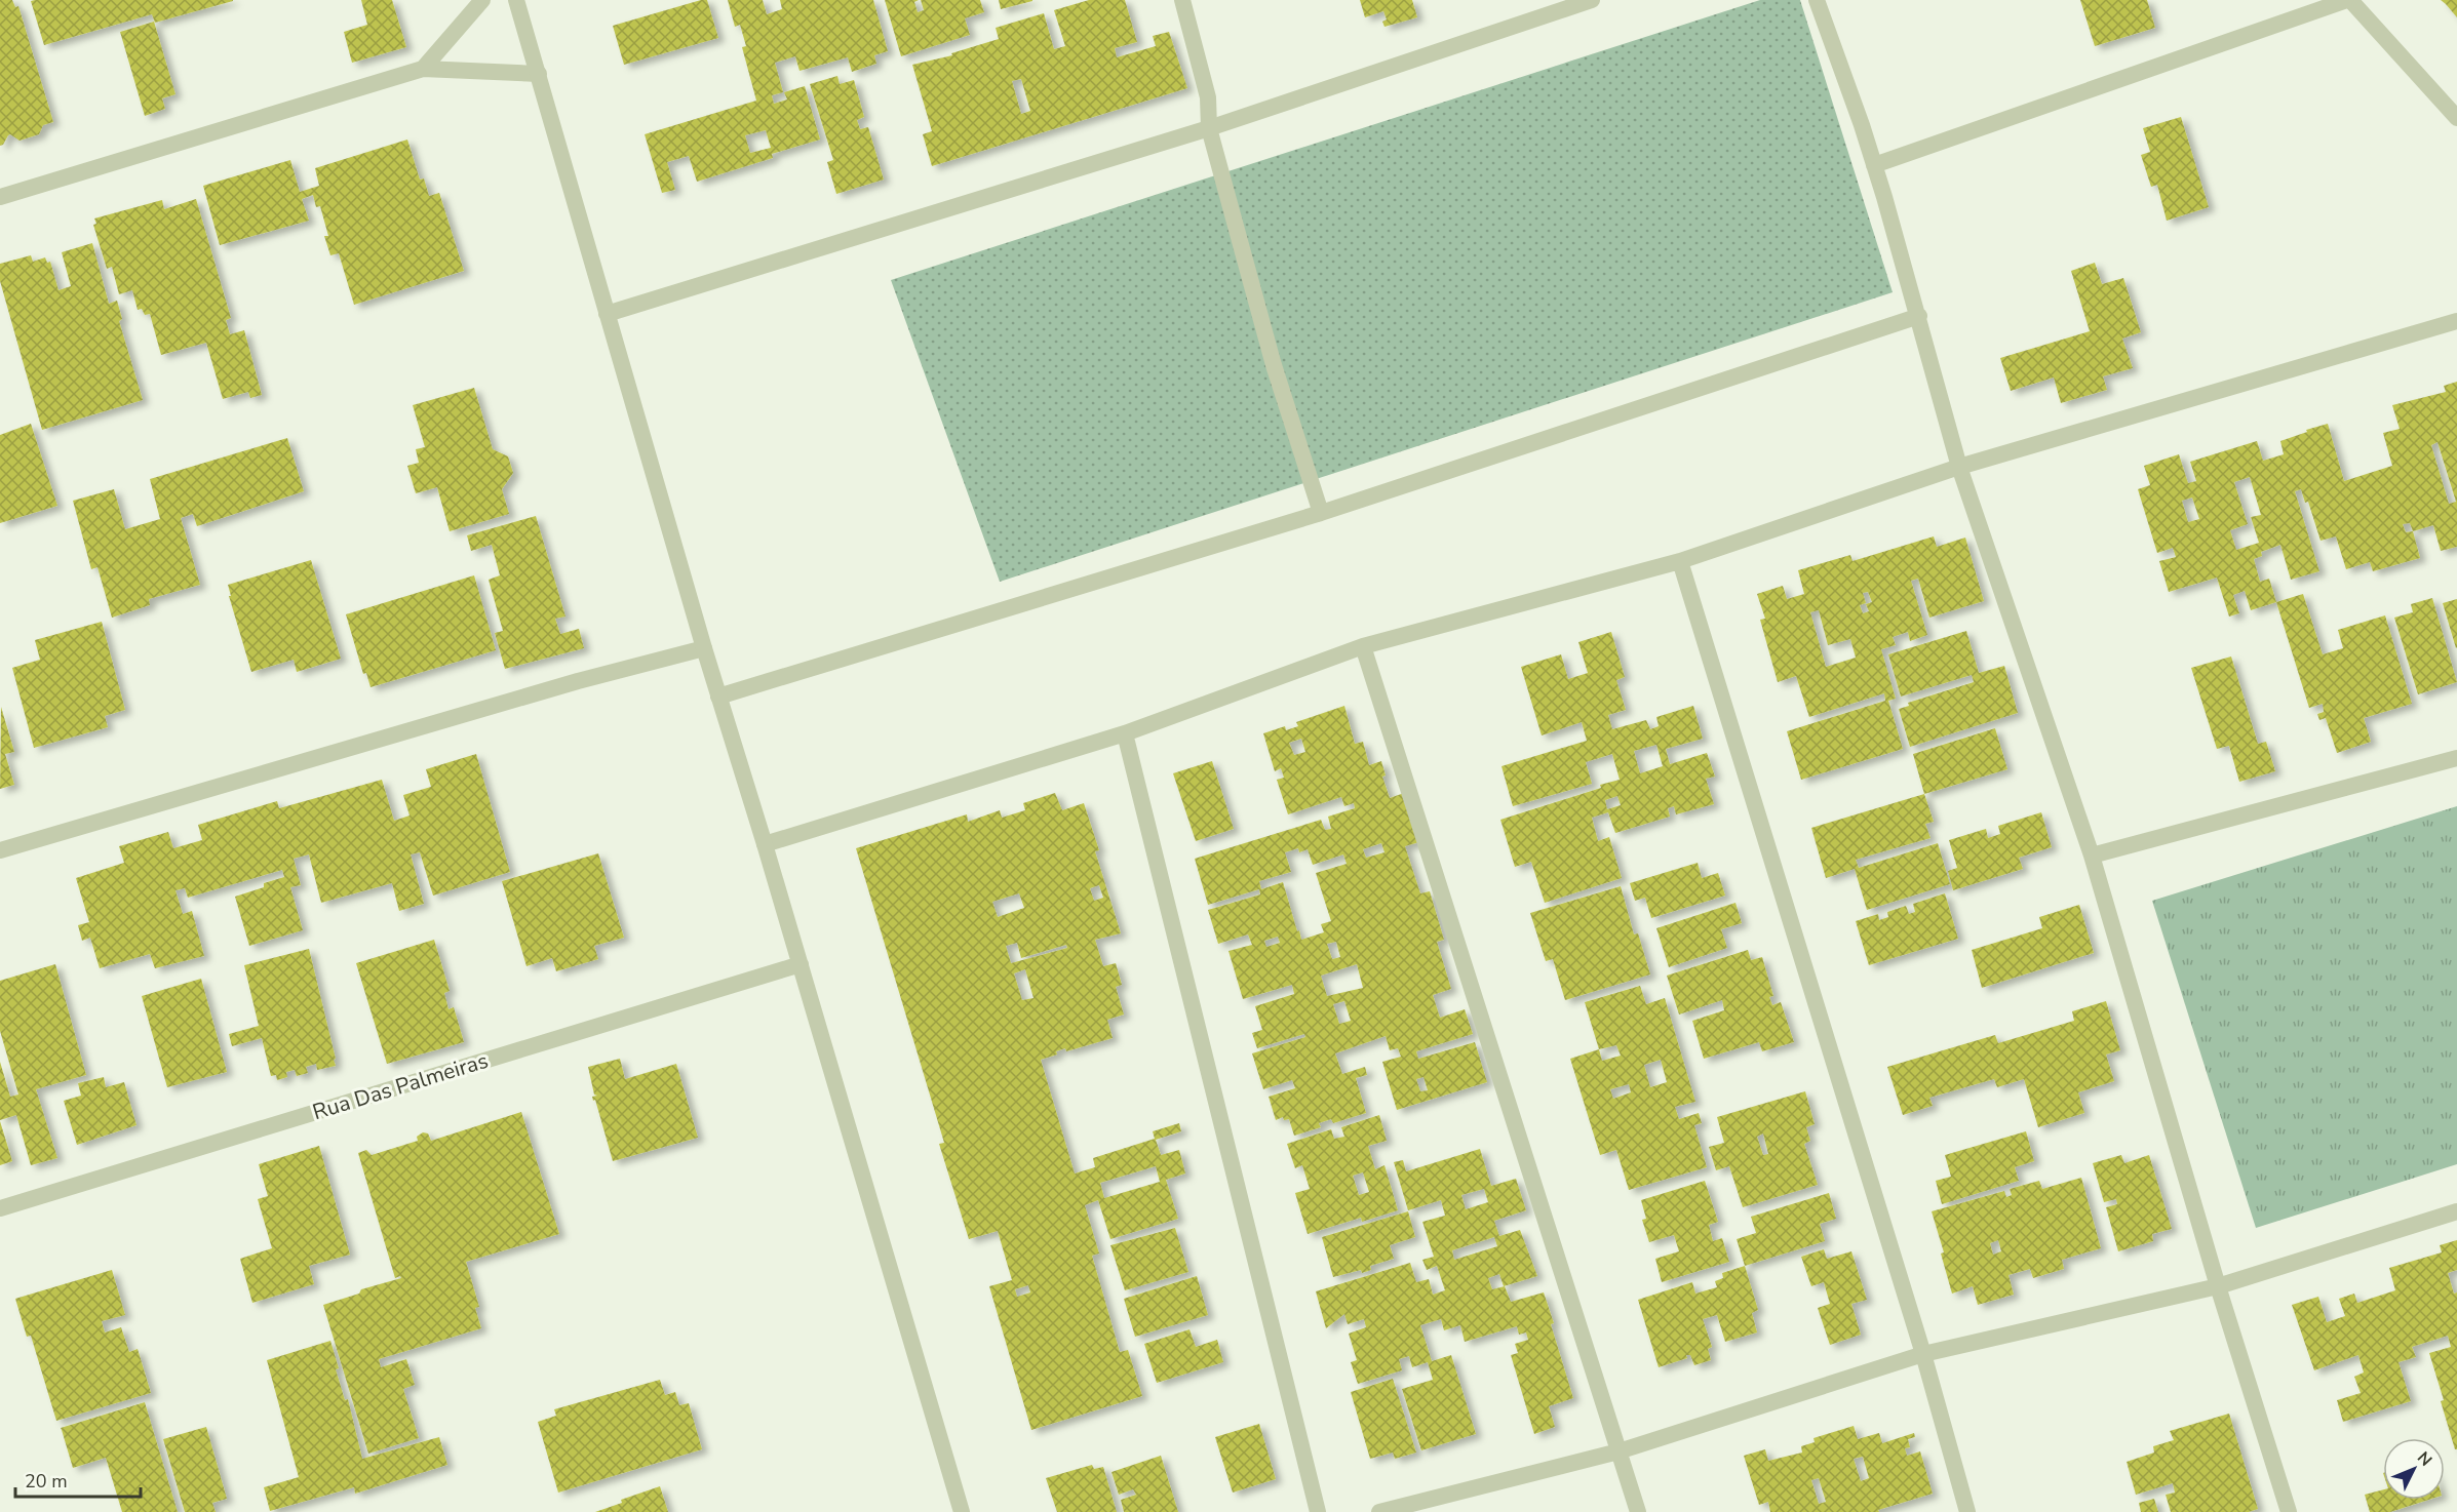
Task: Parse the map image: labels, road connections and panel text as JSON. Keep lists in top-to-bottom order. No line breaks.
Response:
{"streets":{"street":["Rua Das Palmeiras"]},"scale_bar":"20 m","north":"top right"}
